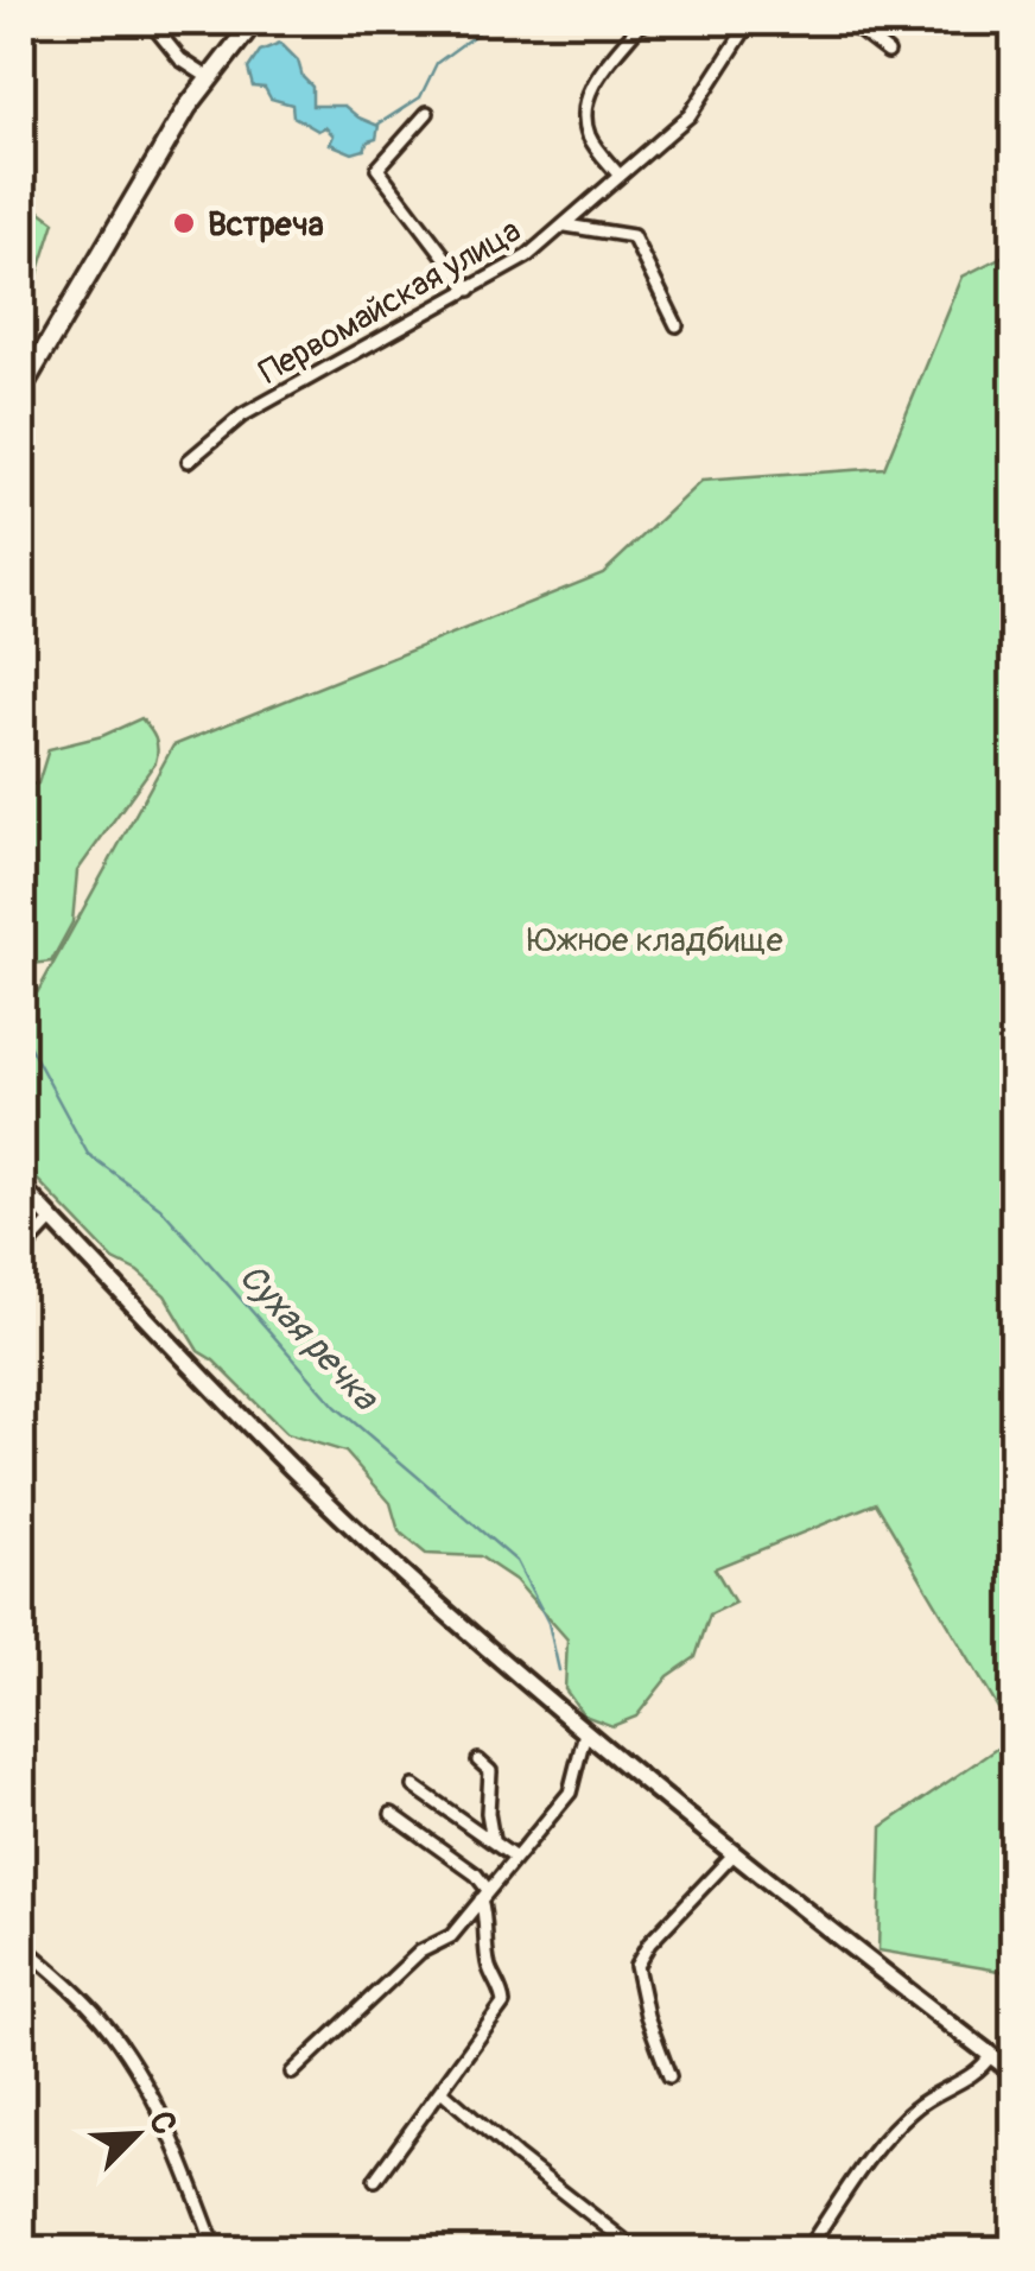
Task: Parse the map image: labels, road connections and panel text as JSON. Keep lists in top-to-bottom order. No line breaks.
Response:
{"streets":{"street":["Первомайская улица"]},"water":["Сухая речка"],"parks":["Южное кладбище"],"places":["Встреча"],"north":"top right"}
